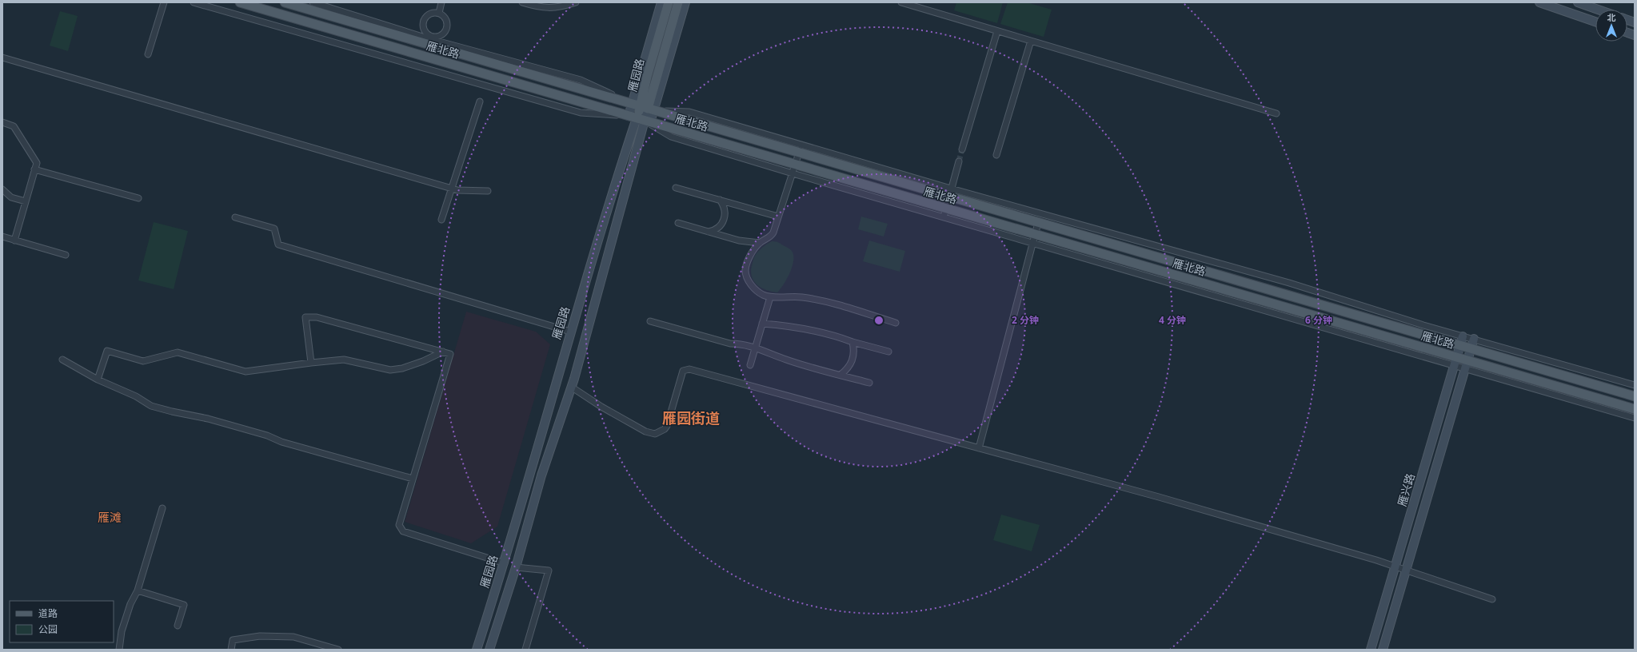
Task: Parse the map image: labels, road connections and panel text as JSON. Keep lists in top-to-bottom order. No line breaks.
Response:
{"streets":{"main road":["雁北路","雁园路","雁兴路"]},"crossings":[["雁北路","雁园路"],["雁北路","雁兴路"]],"districts":["雁园街道","雁滩"],"legend":["道路","公园"],"north":"top","rings":["2 分钟","4 分钟","6 分钟"]}
